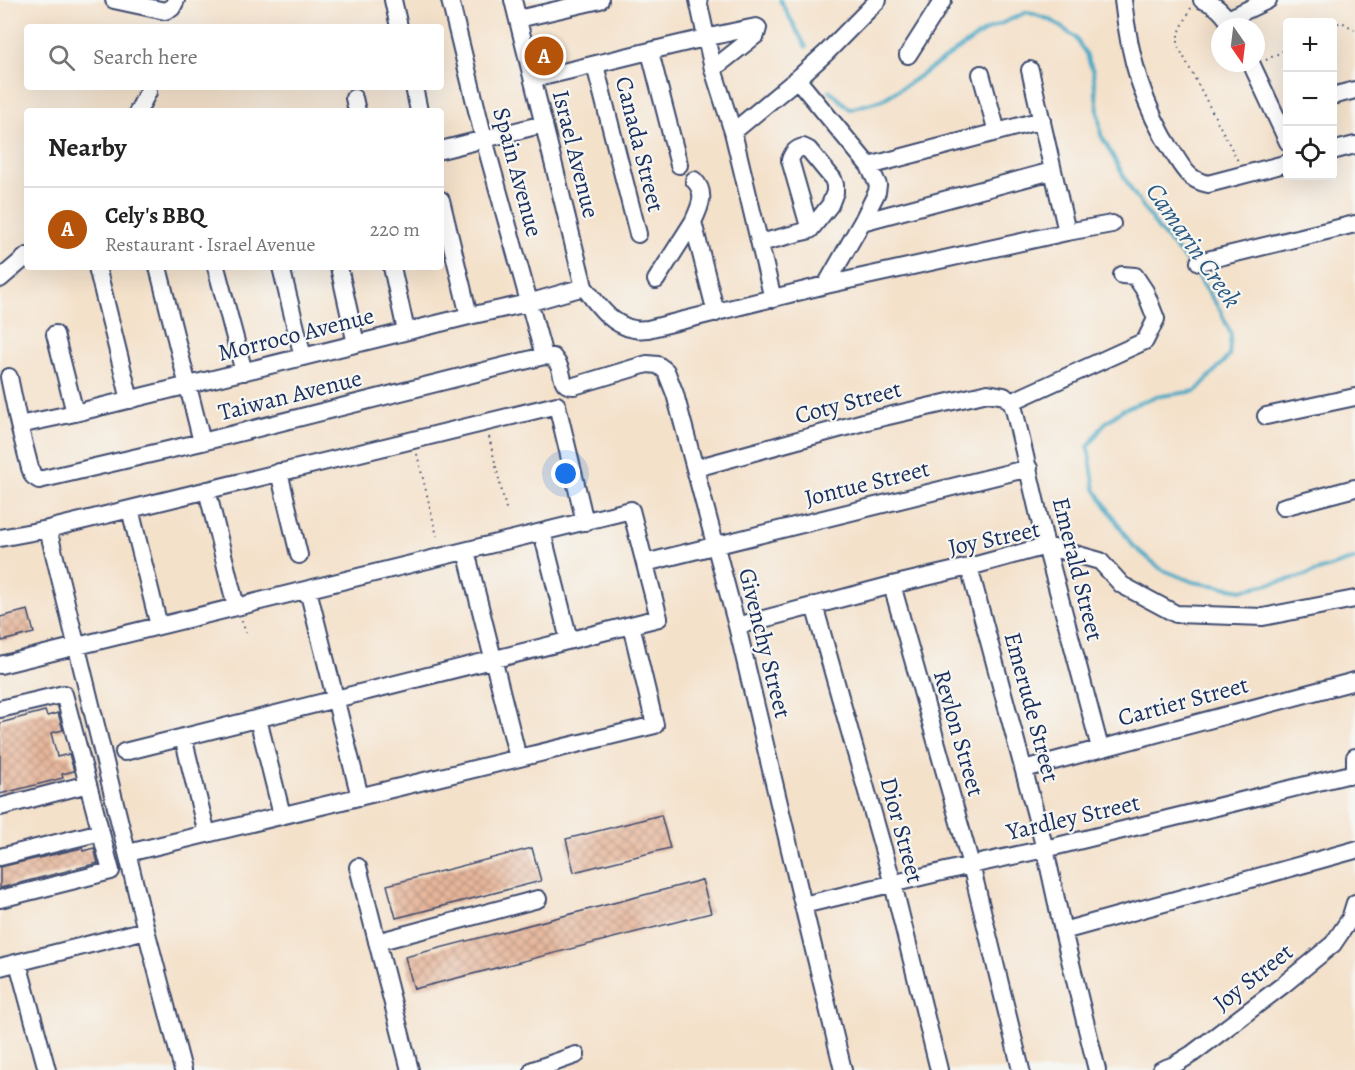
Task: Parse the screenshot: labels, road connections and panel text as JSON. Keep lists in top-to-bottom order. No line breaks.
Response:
{"streets":{"street":["Canada Street","Israel Avenue","Spain Avenue","Morroco Avenue","Taiwan Avenue","Coty Street","Jontue Street","Joy Street","Emerald Street","Givenchy Street","Cartier Street","Emerude Street","Revlon Street","Yardley Street","Dior Street"]},"crossings":[["Israel Avenue","Morroco Avenue"],["Spain Avenue","Morroco Avenue"],["Spain Avenue","Taiwan Avenue"],["Spain Avenue","Givenchy Street"],["Morroco Avenue","Taiwan Avenue"],["Taiwan Avenue","Givenchy Street"],["Coty Street","Emerald Street"],["Coty Street","Givenchy Street"],["Jontue Street","Emerald Street"],["Jontue Street","Givenchy Street"],["Joy Street","Emerald Street"],["Joy Street","Givenchy Street"],["Joy Street","Emerude Street"],["Joy Street","Revlon Street"],["Joy Street","Dior Street"],["Emerald Street","Cartier Street"],["Givenchy Street","Yardley Street"],["Cartier Street","Emerude Street"],["Emerude Street","Yardley Street"],["Revlon Street","Yardley Street"],["Yardley Street","Dior Street"]],"water":["Camarin Creek"],"north":"bottom","page":{"map_buttons":["+","−"],"search":"Search here","pins":"A","heading":"Nearby","list":[{"mark":"A","name":"Cely's BBQ","note":"Restaurant · Israel Avenue","value":"220 m"}]}}
